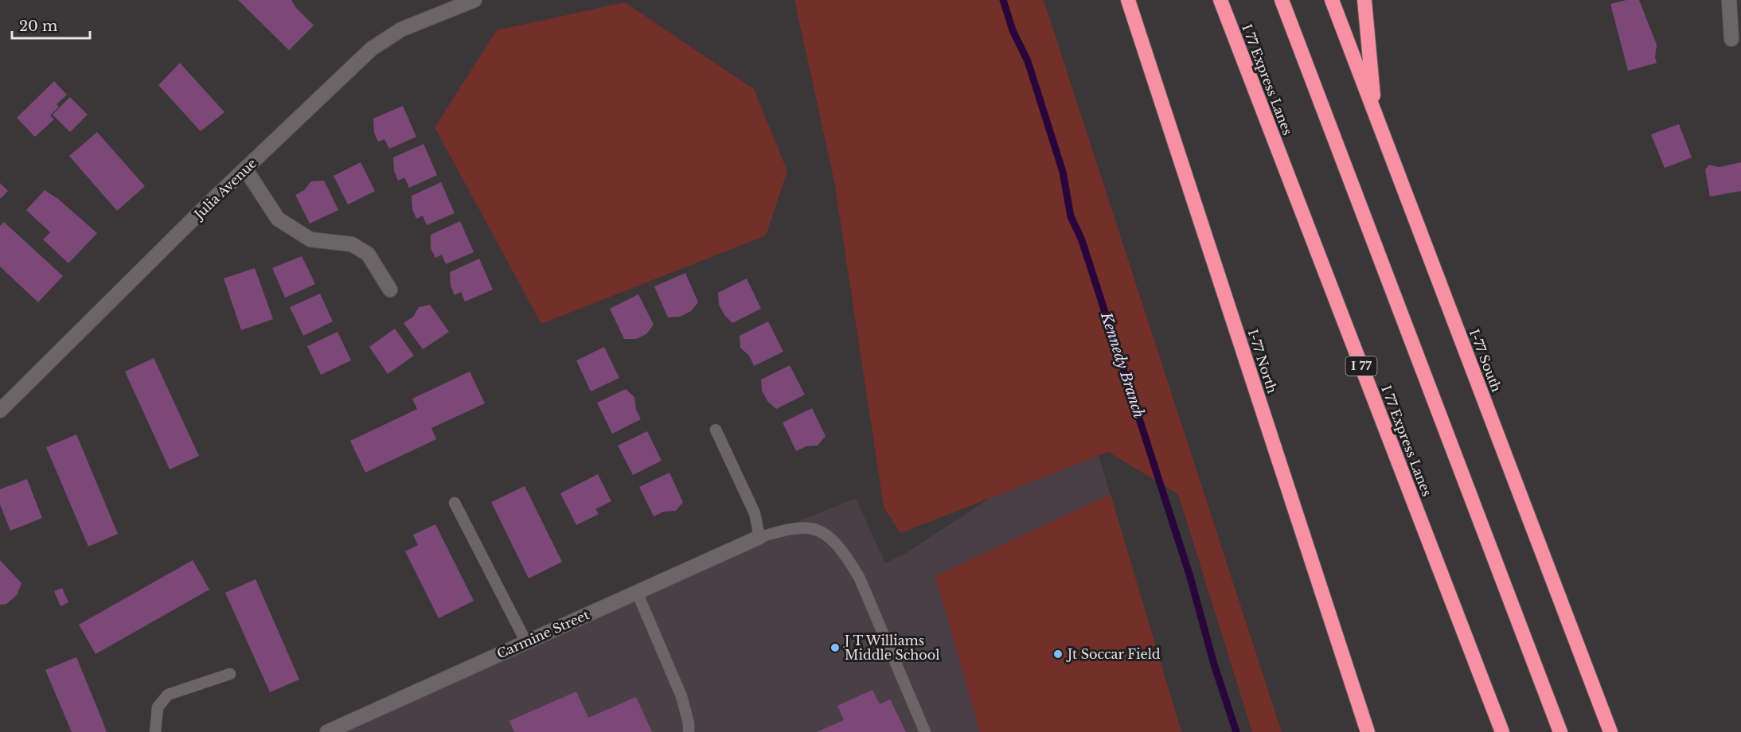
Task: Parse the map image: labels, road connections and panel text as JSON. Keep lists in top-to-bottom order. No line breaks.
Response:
{"streets":{"highway":["I 77 Express Lanes","I-77 South","I-77 North","I 77"],"street":["Julia Avenue","Carmine Street"]},"water":["Kennedy Branch"],"places":["J T Williams Middle School","Jt Soccar Field"],"scale_bar":"20 m"}
